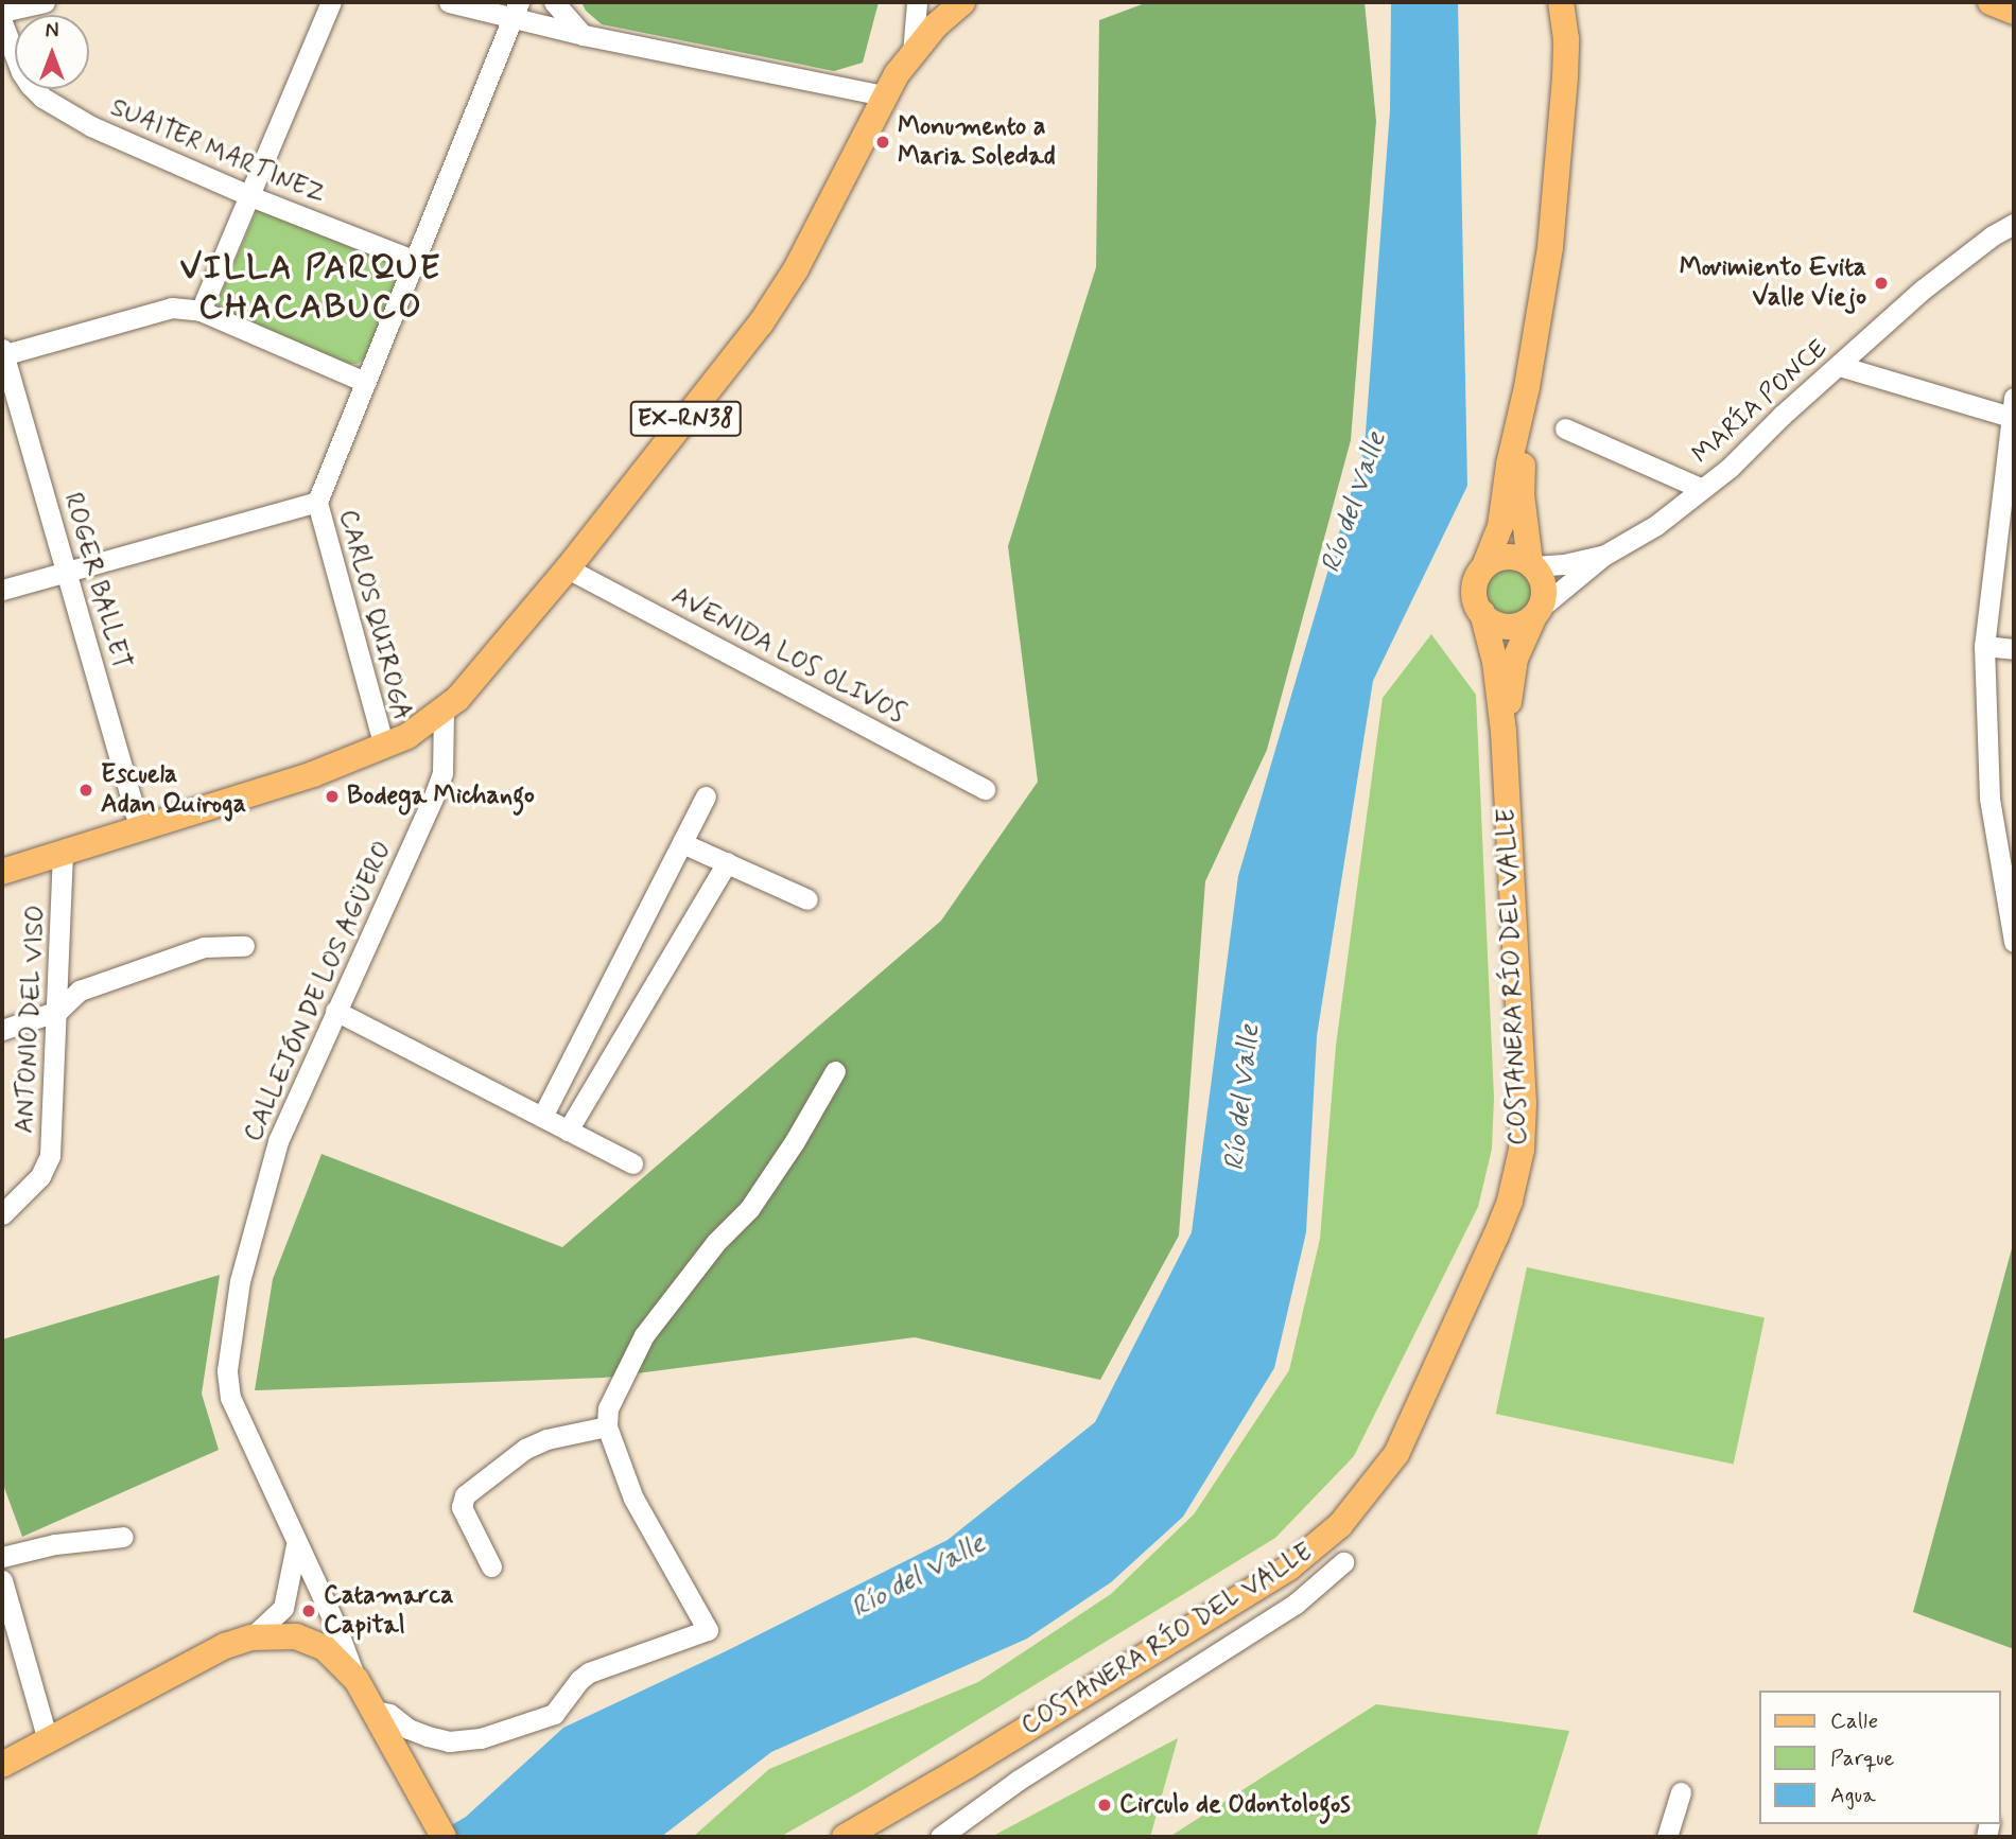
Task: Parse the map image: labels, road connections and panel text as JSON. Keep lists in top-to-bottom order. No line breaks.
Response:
{"streets":{"main road":["EX-RN38","COSTANERA RÍO DEL VALLE"],"street":["SUAITER MARTINEZ","MARÍA PONCE","ROGER BALLET","CARLOS QUIROGA","AVENIDA LOS OLIVOS","CALLEJÓN DE LOS AGÜERO","ANTONIO DEL VISO"]},"crossings":[["SUAITER MARTINEZ","CARLOS QUIROGA"],["MARÍA PONCE","COSTANERA RÍO DEL VALLE"],["EX-RN38","ROGER BALLET"],["EX-RN38","CARLOS QUIROGA"],["EX-RN38","AVENIDA LOS OLIVOS"],["EX-RN38","CALLEJÓN DE LOS AGÜERO"],["EX-RN38","ANTONIO DEL VISO"]],"districts":["VILLA PARQUE CHACABUCO"],"water":["Río del Valle"],"places":["Monumento a Maria Soledad","Movimiento Evita Valle Viejo","Escuela Adan Quiroga","Bodega Michango","Catamarca Capital","Circulo de Odontologos"],"legend":["Calle","Parque","Agua"],"north":"top"}
